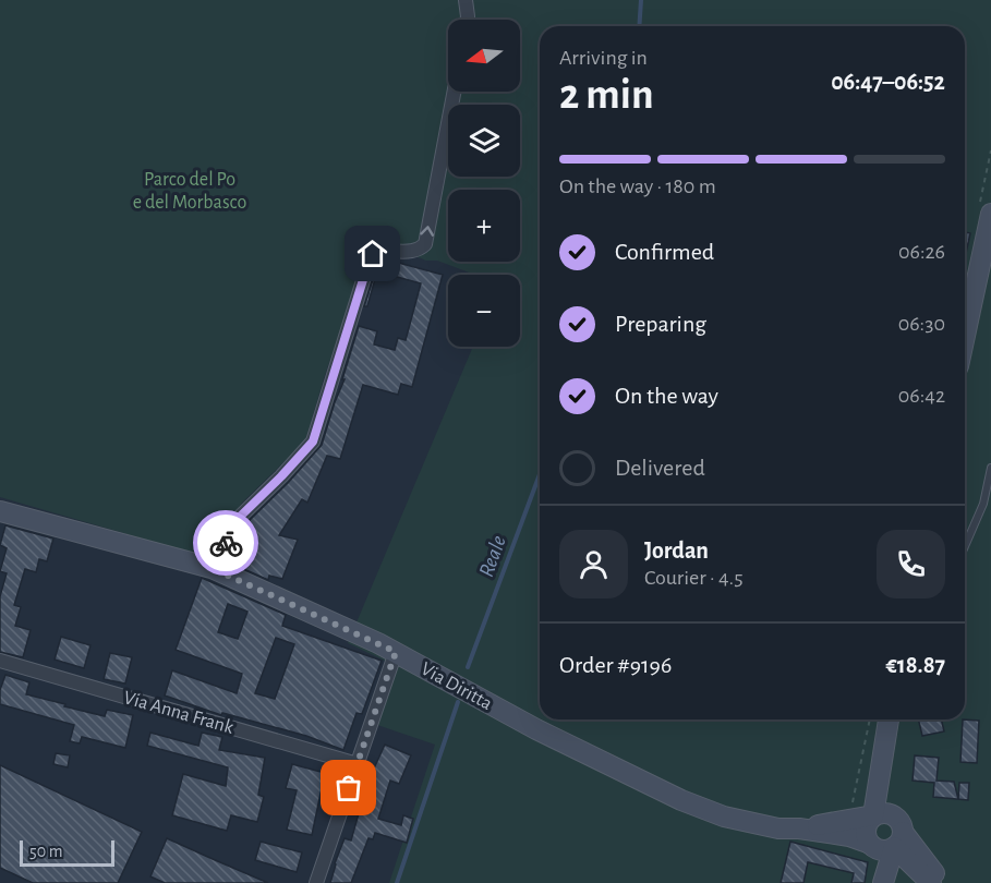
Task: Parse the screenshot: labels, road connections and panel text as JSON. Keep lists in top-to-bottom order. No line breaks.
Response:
{"streets":{"street":["Via Diritta","Via Anna Frank"]},"water":["Reale"],"parks":["Parco del Po e del Morbasco"],"scale_bar":"50 m","north":"left","page":{"map_buttons":["+","−"],"heading":["2 min","Arriving in","06:47–06:52"],"panel":["Jordan","Courier · 4.5","Order #9196","€18.87"],"bar":"On the way · 180 m","list":[["Confirmed","06:26"],["Preparing","06:30"],["On the way","06:42"],"Delivered"],"scale":"50 m"}}
